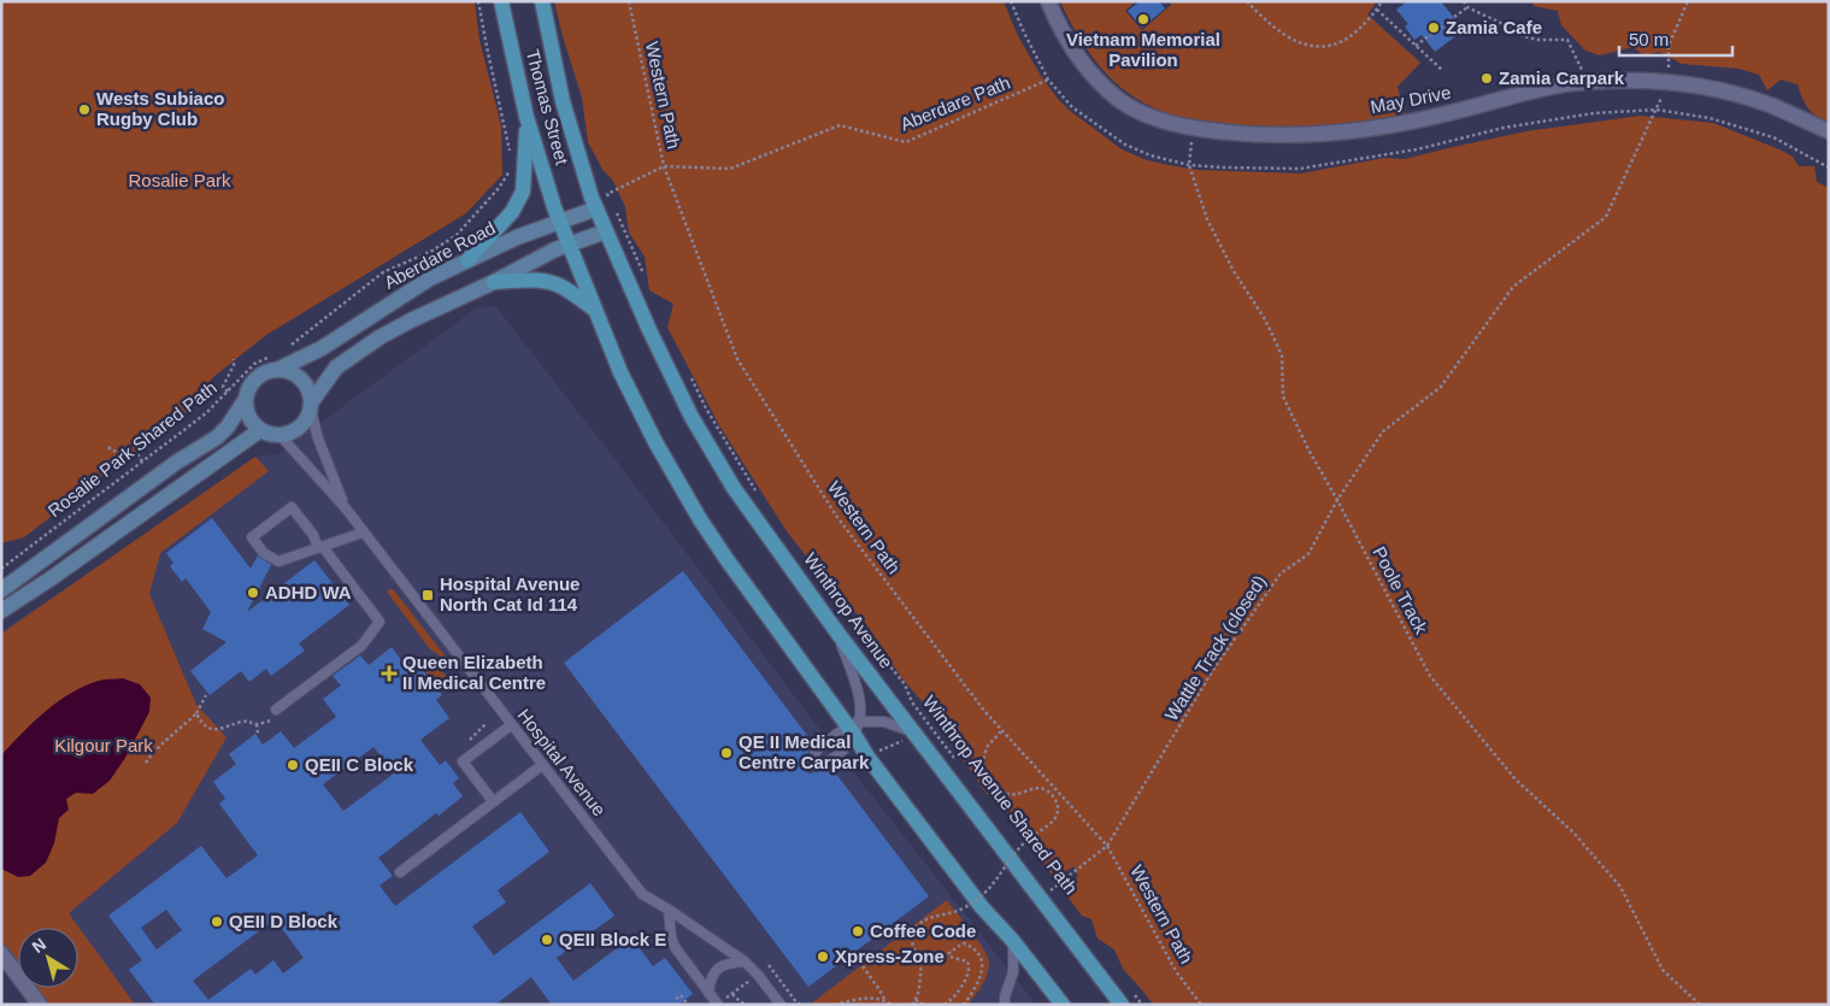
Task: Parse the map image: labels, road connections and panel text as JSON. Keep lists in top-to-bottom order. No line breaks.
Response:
{"streets":{"main road":["Thomas Street","Aberdare Road","Winthrop Avenue"],"street":["May Drive"],"lane":["Hospital Avenue"],"path":["Western Path","Aberdare Path","Rosalie Park Shared Path","Poole Track","Wattle Track (closed)","Winthrop Avenue Shared Path"]},"crossings":[["Western Path","Aberdare Path"],["Western Path","Wattle Track (closed)"],["May Drive","Poole Track"],["May Drive","Wattle Track (closed)"],["Thomas Street","Aberdare Road"],["Thomas Street","Winthrop Avenue"],["Aberdare Road","Rosalie Park Shared Path"],["Aberdare Road","Winthrop Avenue"],["Aberdare Road","Hospital Avenue"],["Rosalie Park Shared Path","Hospital Avenue"],["Poole Track","Wattle Track (closed)"],["Winthrop Avenue","Wattle Track (closed)"],["Wattle Track (closed)","Winthrop Avenue Shared Path"]],"parks":["Rosalie Park","Kilgour Park"],"places":{"other":["Vietnam Memorial Pavilion","Zamia Cafe","Zamia Carpark","Wests Subiaco Rugby Club","ADHD WA","QE II Medical Centre Carpark","QEII C Block","QEII D Block","Coffee Code","QEII Block E","Xpress-Zone"],"transit":["Hospital Avenue North Cat Id 114"],"health":["Queen Elizabeth II Medical Centre"]},"scale_bar":"50 m","north":"top left"}
